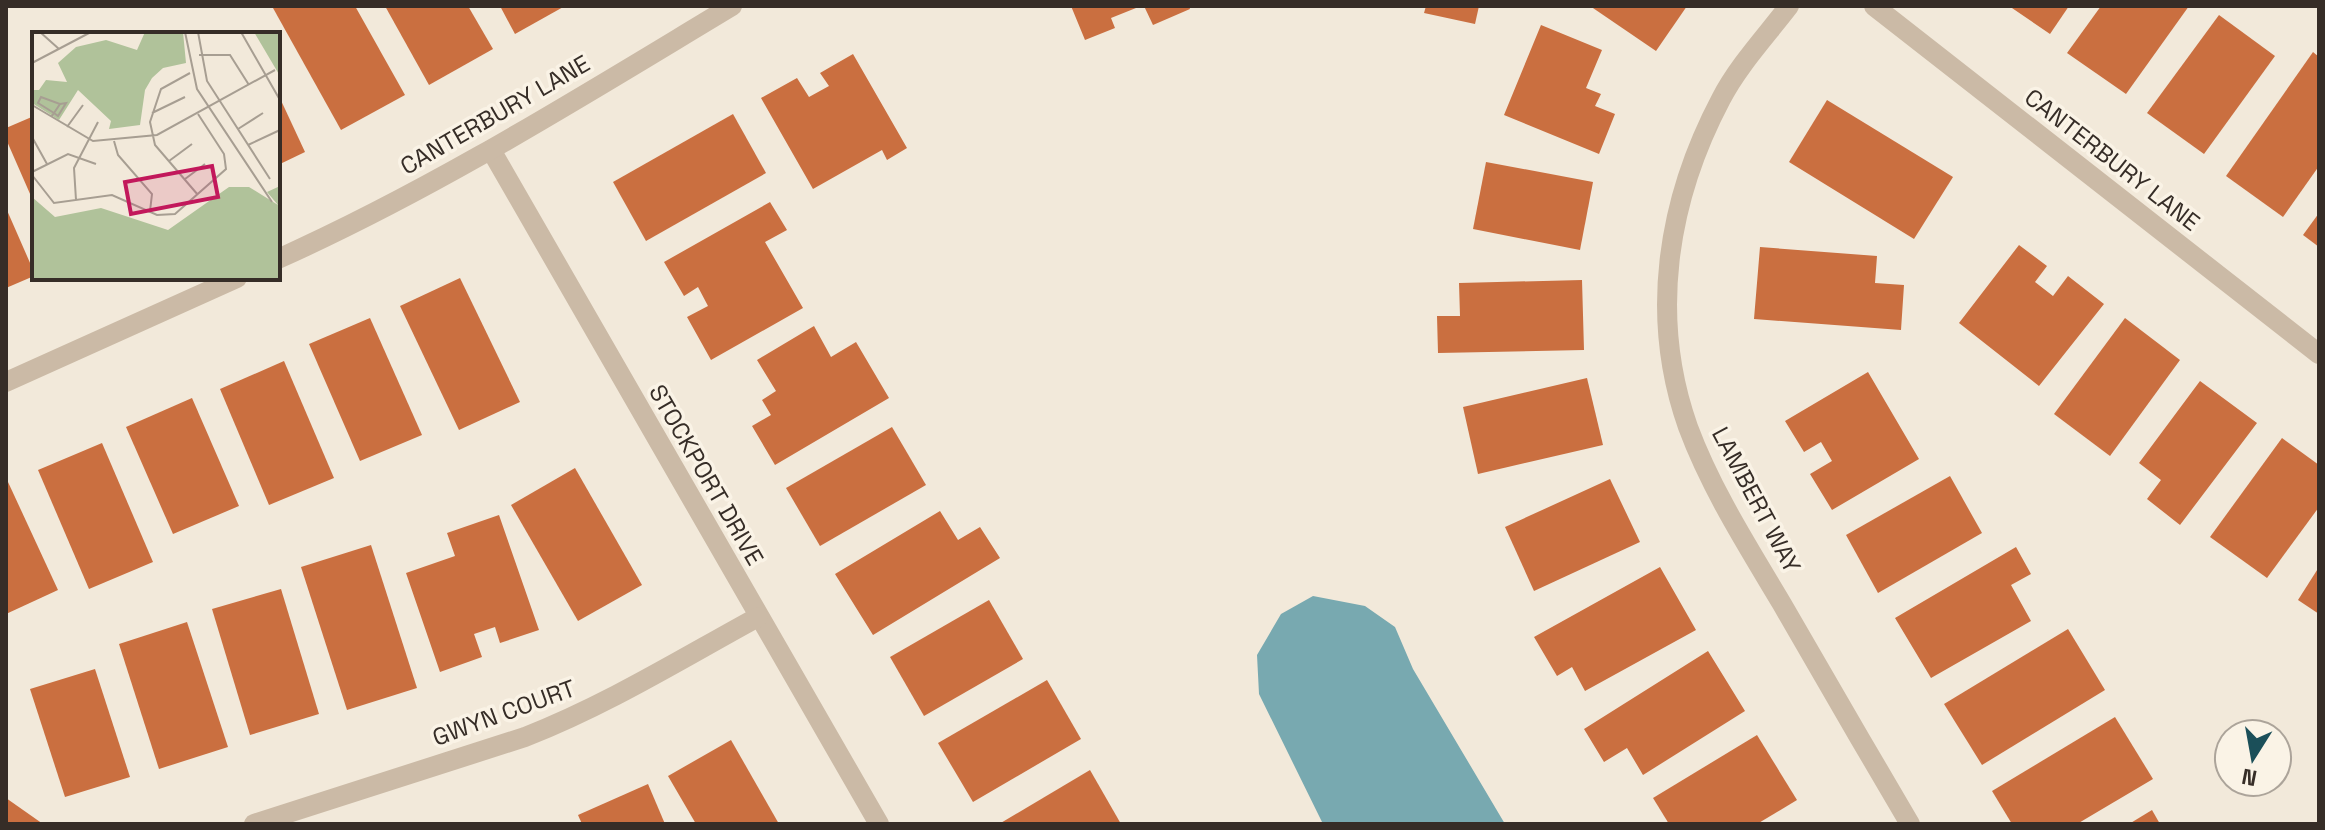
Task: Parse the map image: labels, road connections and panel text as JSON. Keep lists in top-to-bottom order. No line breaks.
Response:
{"streets":{"street":["CANTERBURY LANE","STOCKPORT DRIVE","LAMBERT WAY","GWYN COURT"]},"crossings":[["CANTERBURY LANE","STOCKPORT DRIVE"],["STOCKPORT DRIVE","GWYN COURT"]],"north":"bottom"}
